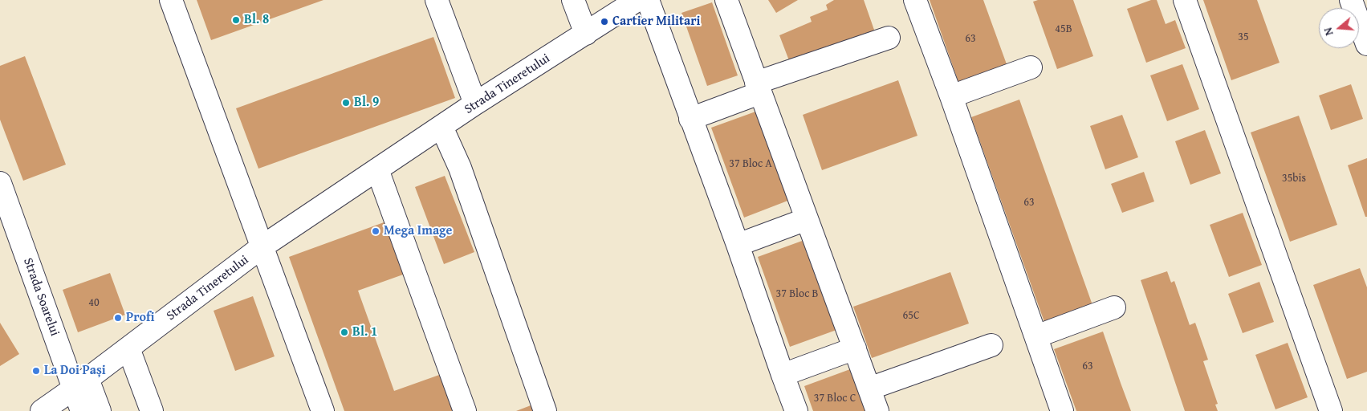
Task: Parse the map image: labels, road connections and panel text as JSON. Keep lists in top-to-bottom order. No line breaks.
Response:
{"streets":{"street":["Strada Tineretului","Strada Soarelui"]},"crossings":[["Strada Tineretului","Strada Soarelui"]],"places":["Bl. 8","Cartier Militari","Bl. 9","Mega Image","Profi","Bl. 1","La Doi Pași"],"house_numbers":["45B","35","63","37 Bloc A","35bis","63","37 Bloc B","40","65C","63","37 Bloc C"],"north":"left"}
